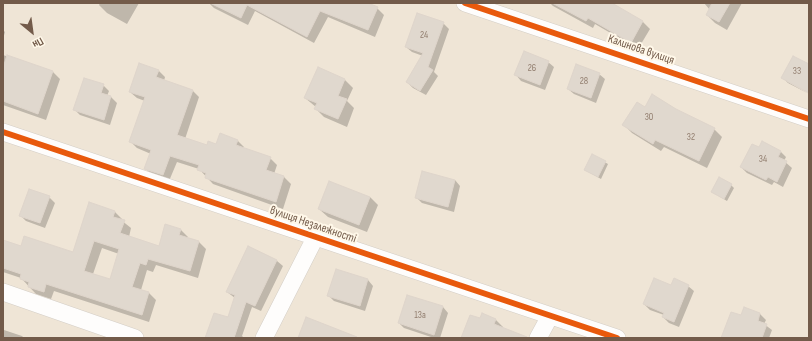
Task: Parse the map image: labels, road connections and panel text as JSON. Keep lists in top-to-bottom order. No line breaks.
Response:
{"streets":{"street":["Калинова вулиця","вулиця Незалежності"]},"house_numbers":["24","26","33","28","30","32","34","13а"],"north":"bottom right"}
